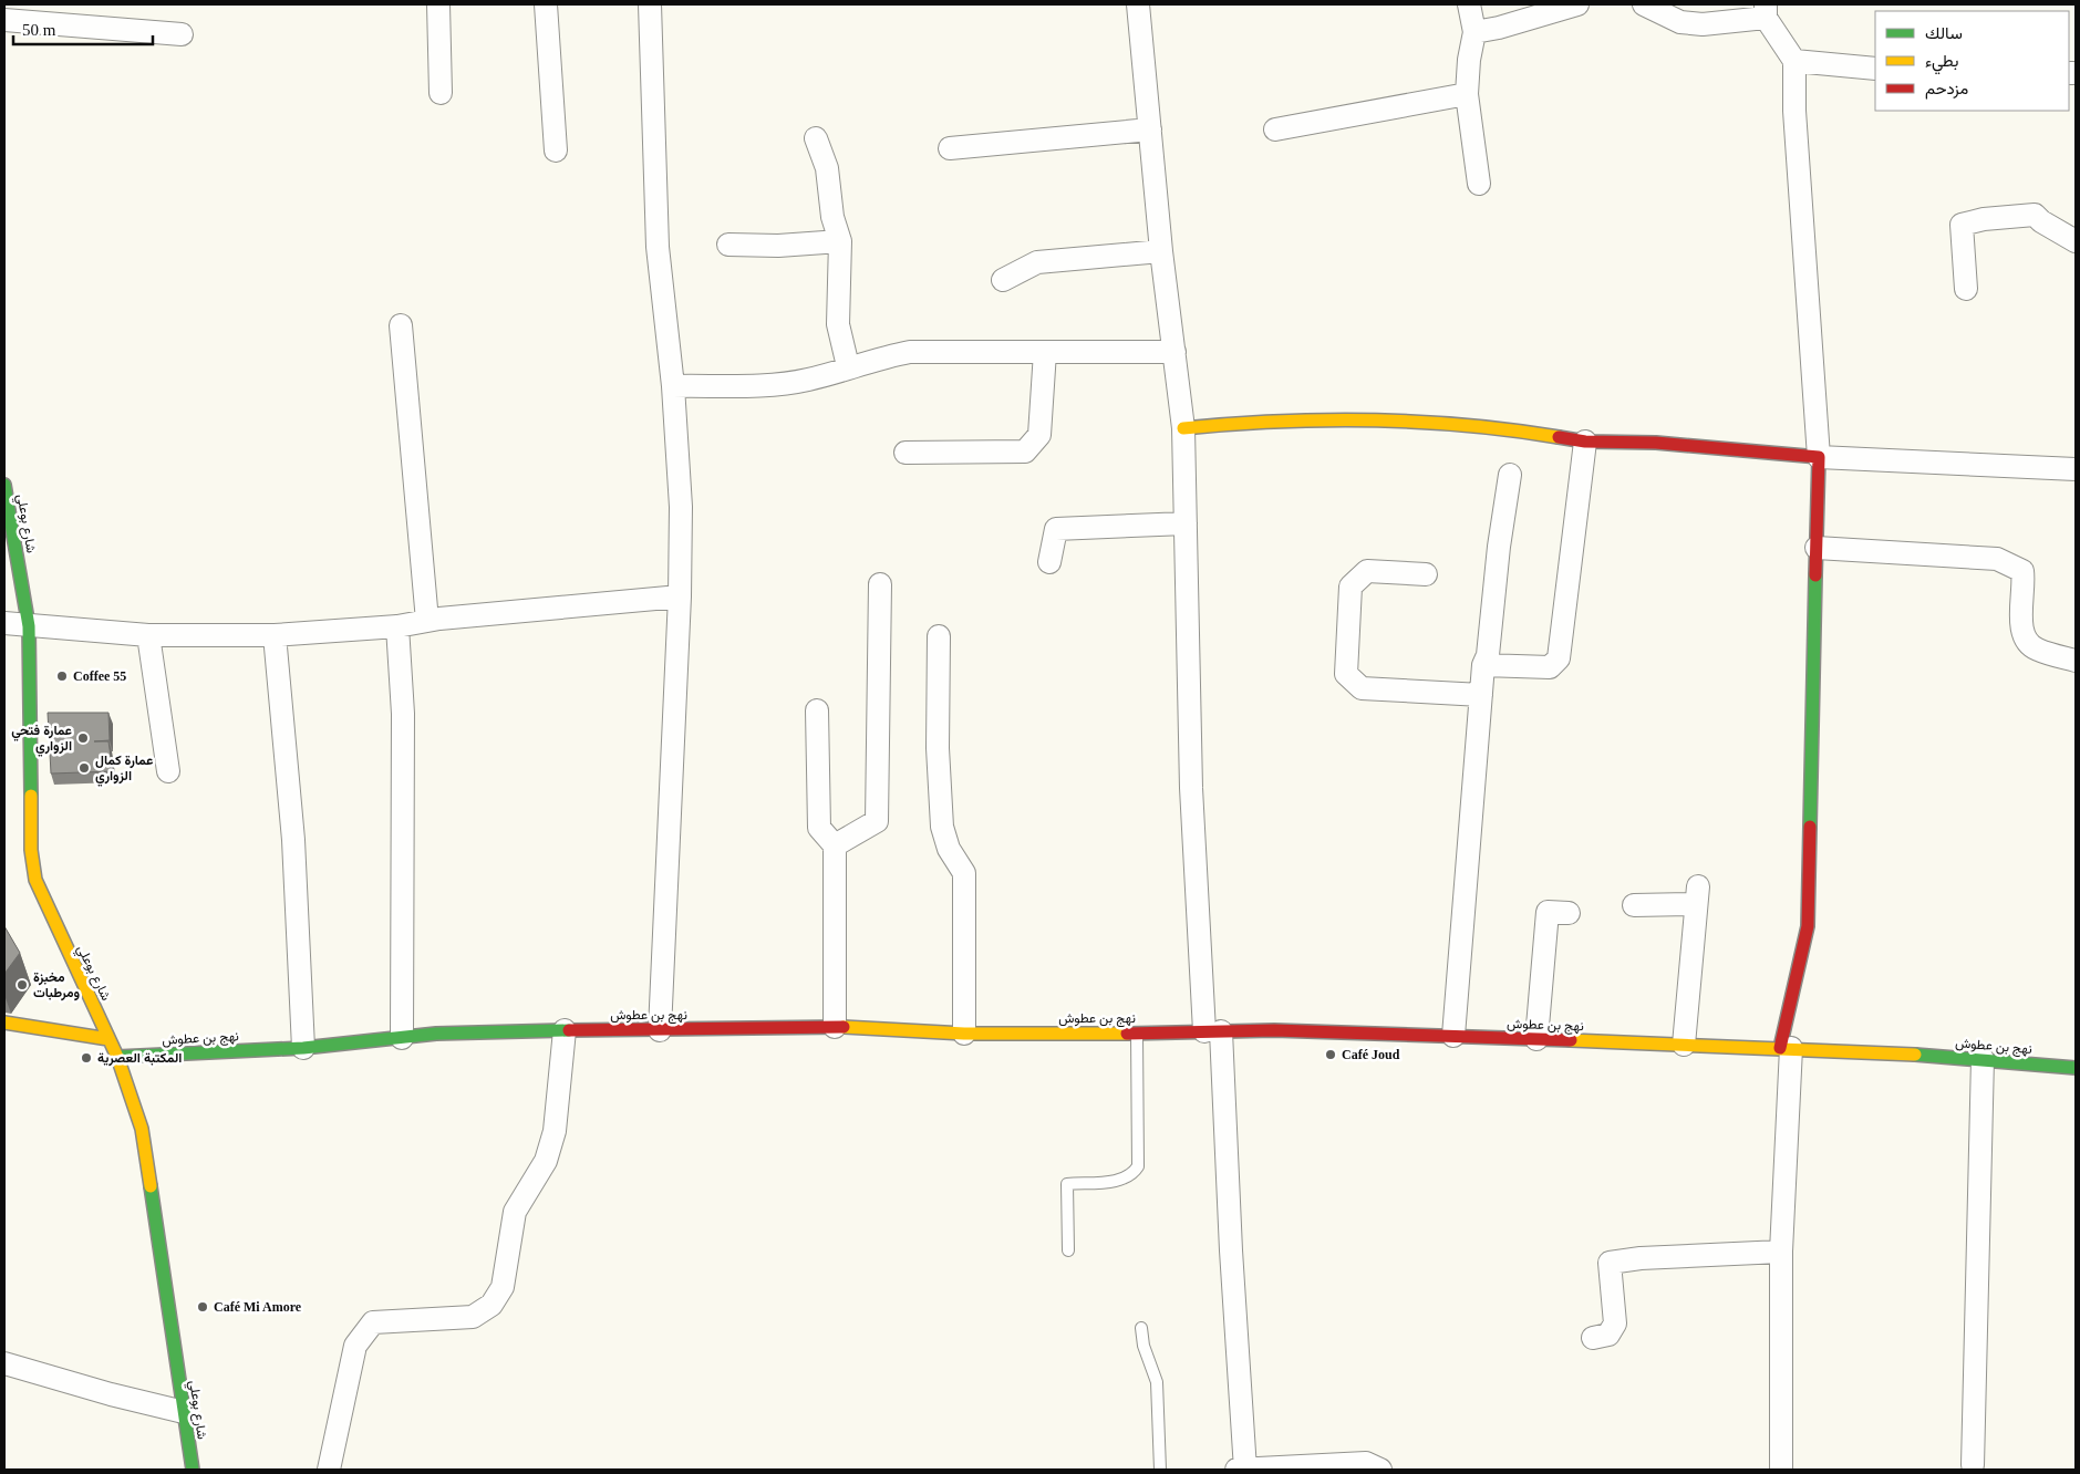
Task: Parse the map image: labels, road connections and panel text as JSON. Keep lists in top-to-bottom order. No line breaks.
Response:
{"streets":{"street":["شارع بوعلي","نهج بن عطوش"]},"crossings":[["شارع بوعلي","نهج بن عطوش"]],"places":["Coffee 55","عمارة فتحي الزواري","عمارة كمال الزواري","مخبزة ومرطبات","Café Joud","المكتبة العصرية","Café Mi Amore"],"legend":["سالك","بطيء","مزدحم"],"scale_bar":"50 m"}
